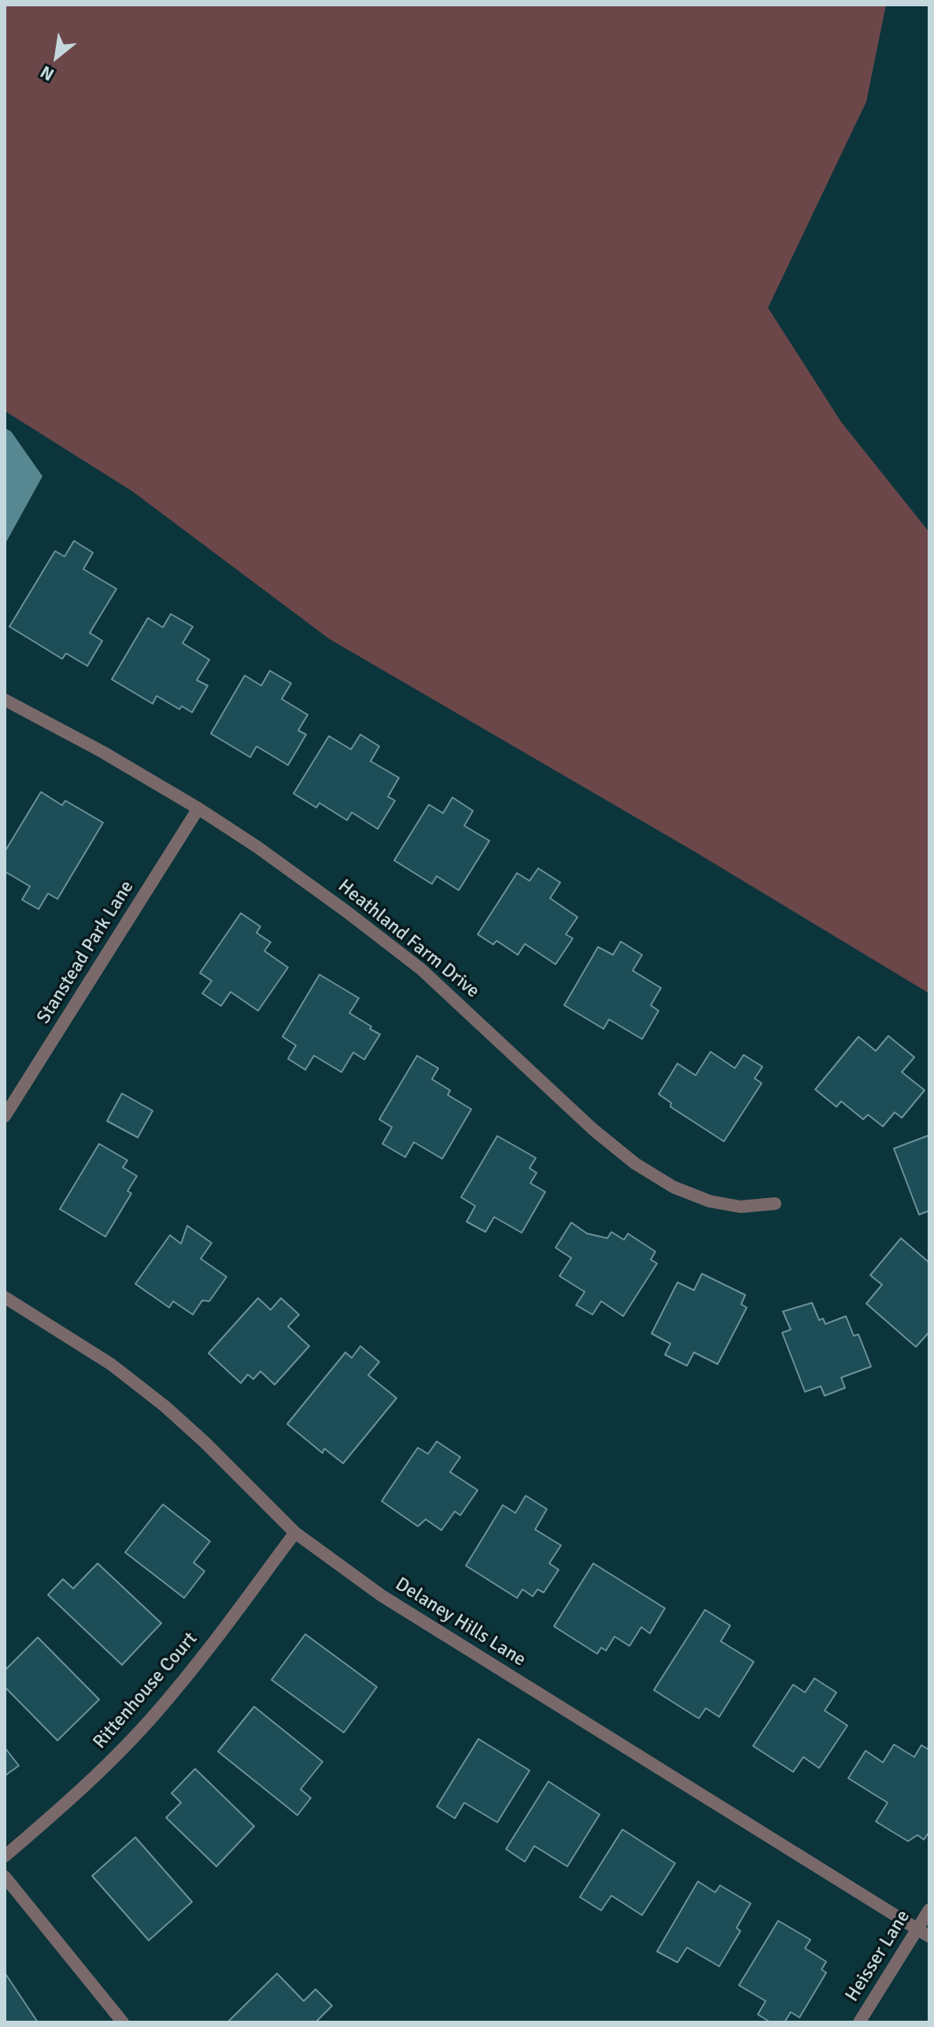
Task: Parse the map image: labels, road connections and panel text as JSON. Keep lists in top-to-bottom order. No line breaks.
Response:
{"streets":{"street":["Heathland Farm Drive","Stanstead Park Lane","Delaney Hills Lane","Rittenhouse Court","Heisser Lane"]},"crossings":[["Heathland Farm Drive","Stanstead Park Lane"],["Delaney Hills Lane","Rittenhouse Court"],["Delaney Hills Lane","Heisser Lane"]],"north":"bottom left"}
